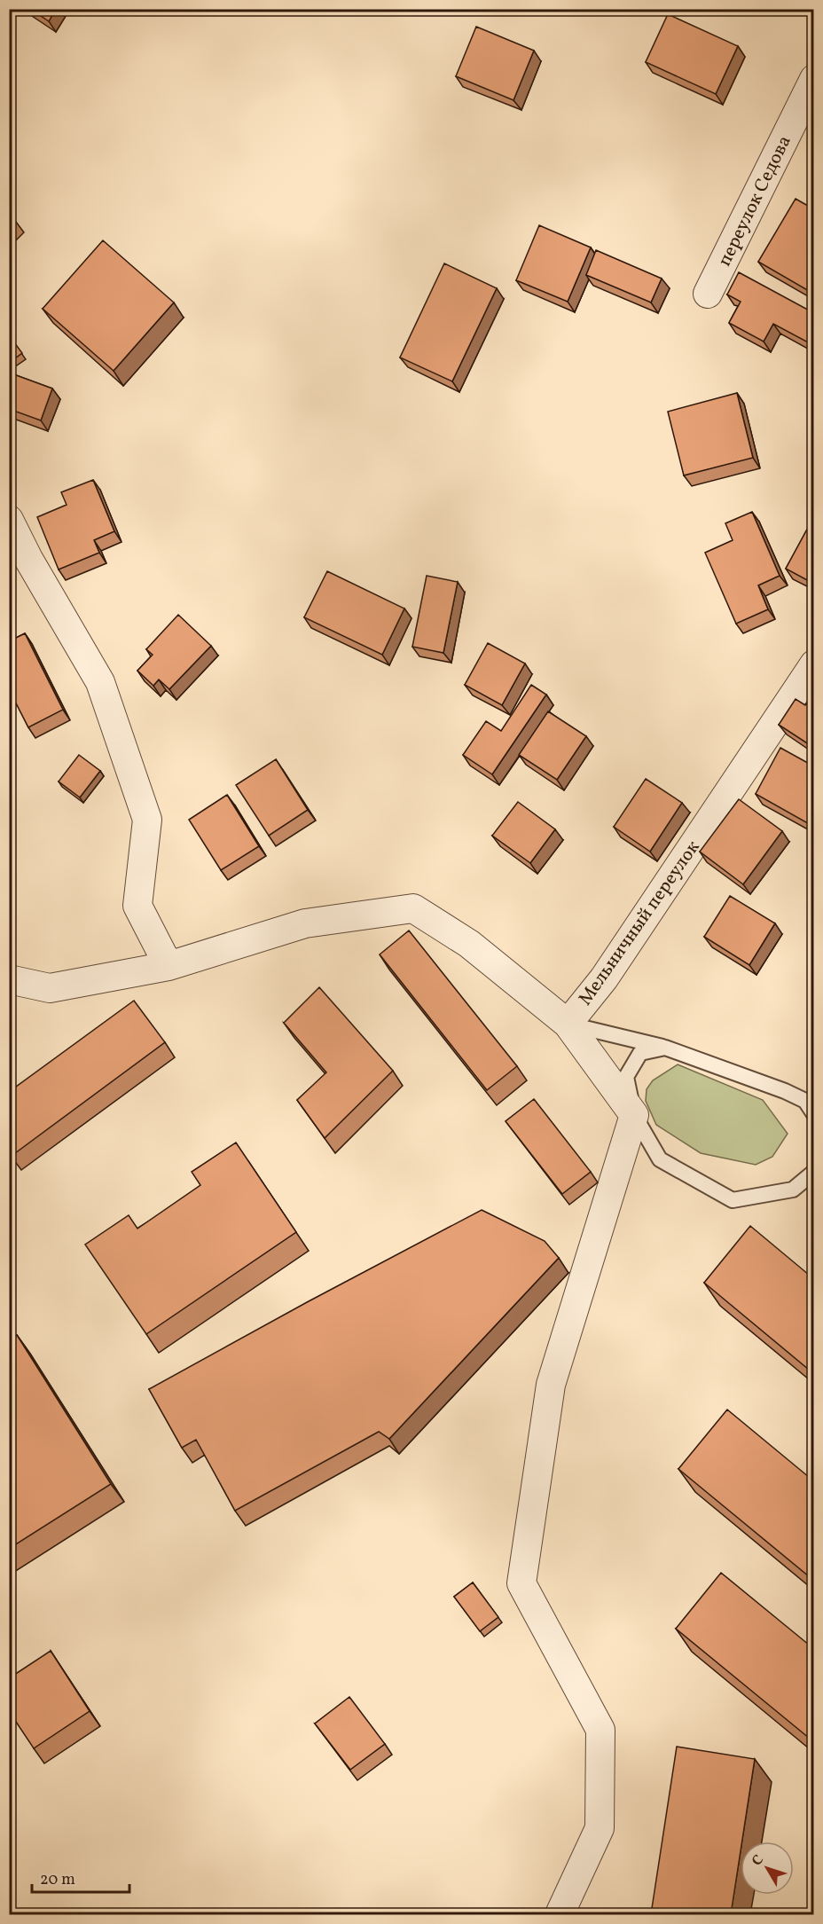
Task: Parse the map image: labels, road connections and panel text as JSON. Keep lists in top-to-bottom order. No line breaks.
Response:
{"streets":{"street":["переулок Седова","Мельничный переулок"]},"scale_bar":"20 m","north":"top left"}
